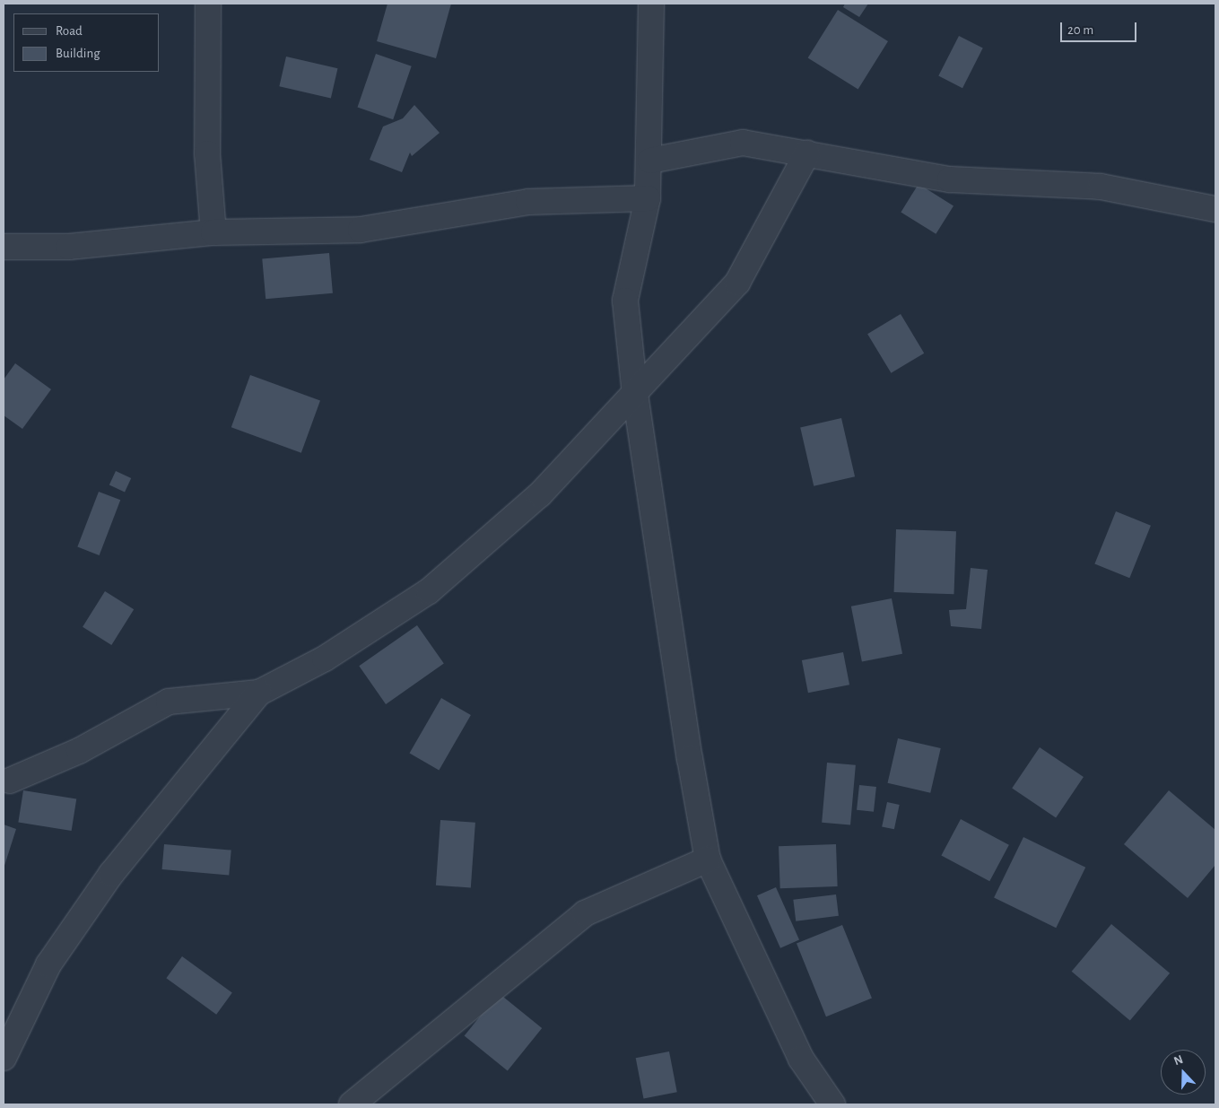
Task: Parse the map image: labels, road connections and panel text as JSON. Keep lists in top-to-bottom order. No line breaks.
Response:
{"legend":["Road","Building"],"scale_bar":"20 m","north":"top"}
